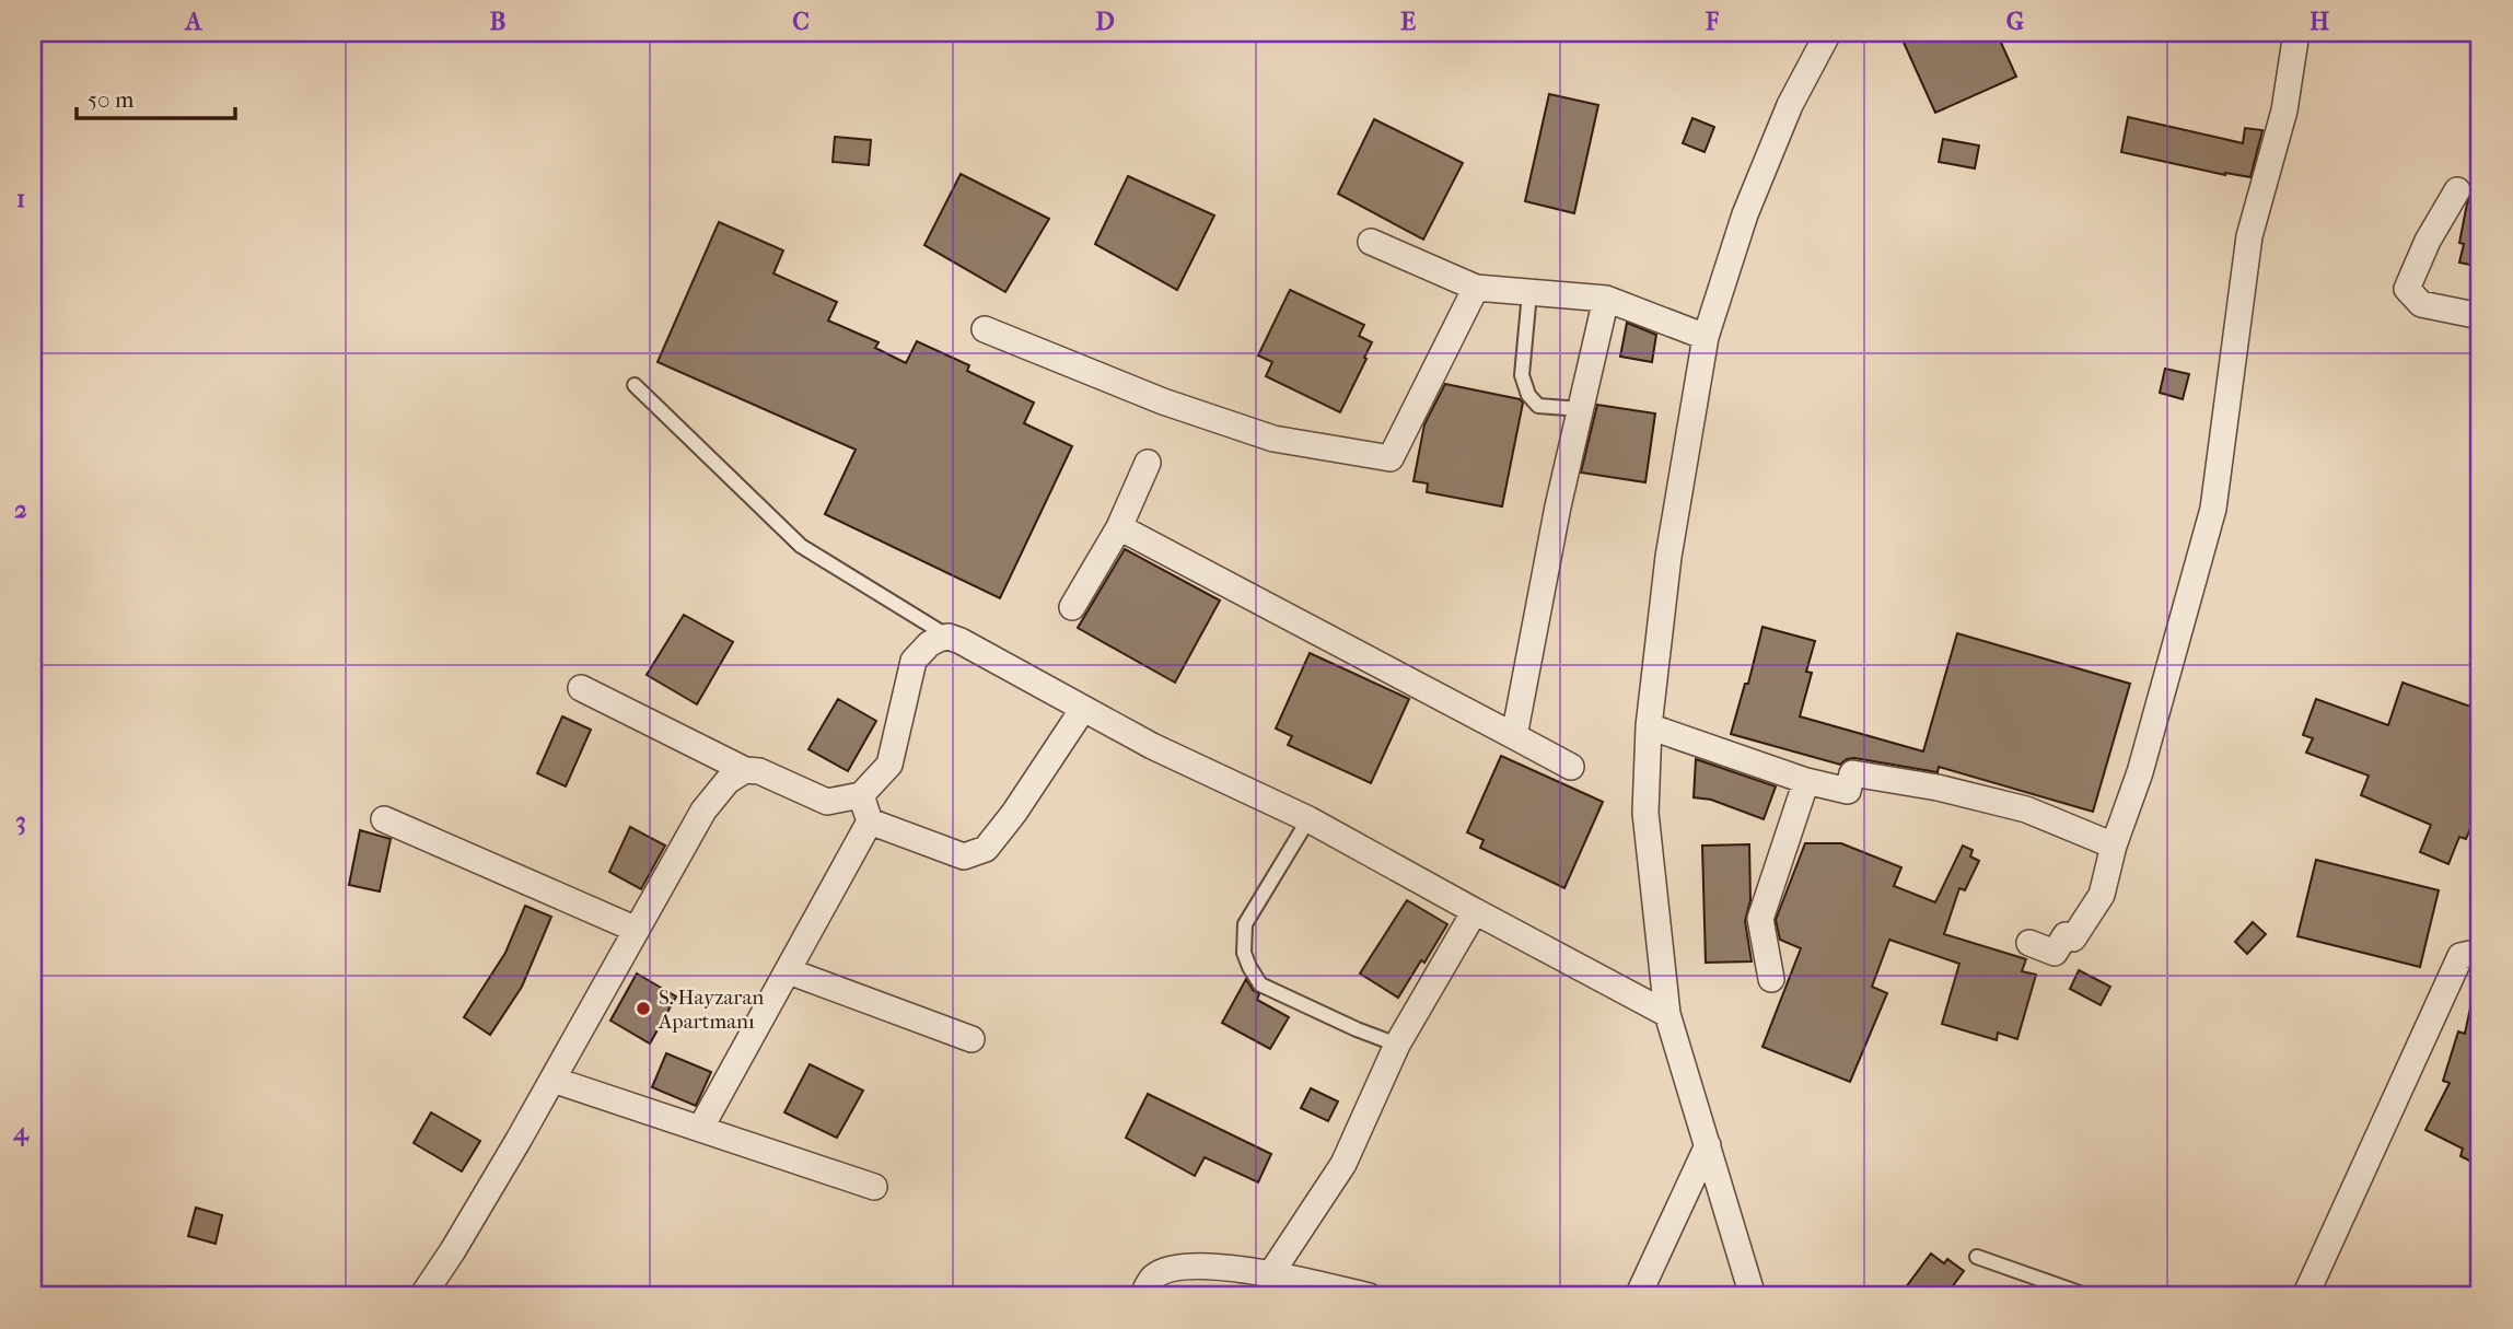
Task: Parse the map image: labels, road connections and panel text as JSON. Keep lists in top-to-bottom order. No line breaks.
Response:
{"places":["S. Hayzaran Apartmanı"],"scale_bar":"50 m","grid":{"columns":["A","B","C","D","E","F","G","H"],"rows":["1","2","3","4"]}}
